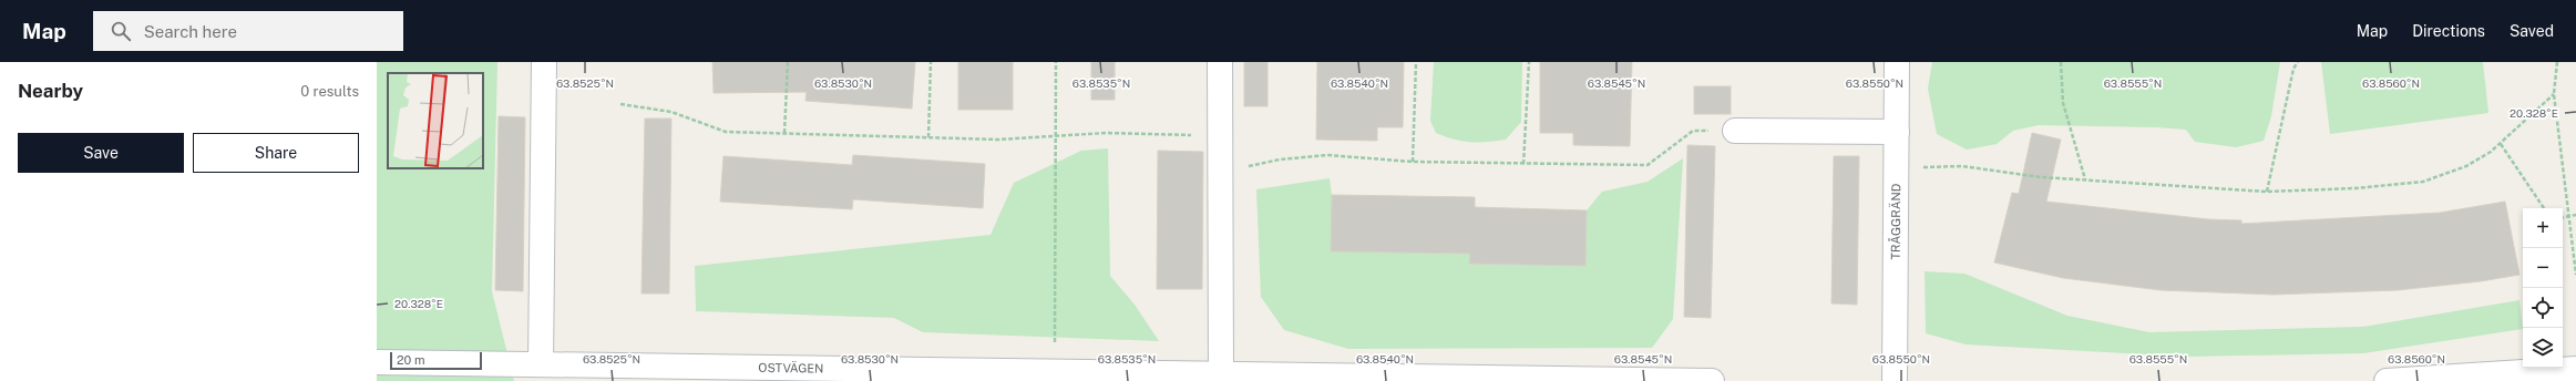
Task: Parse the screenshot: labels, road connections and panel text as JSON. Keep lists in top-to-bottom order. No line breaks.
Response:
{"streets":{"street":["TRÅGGRÄND","OSTVÄGEN"]},"scale_bar":"20 m","page":{"header":"Map","search":"Search here","nav":["Map","Directions","Saved"],"heading":["Nearby","0 results"],"buttons":["Save","Share"],"map_buttons":["+","−"],"scale":"20 m"},"coordinates":["63.8555°N","63.8525°N","63.8530°N","63.8535°N","63.8540°N","63.8545°N","63.8550°N","63.8560°N","20.328°E"]}
